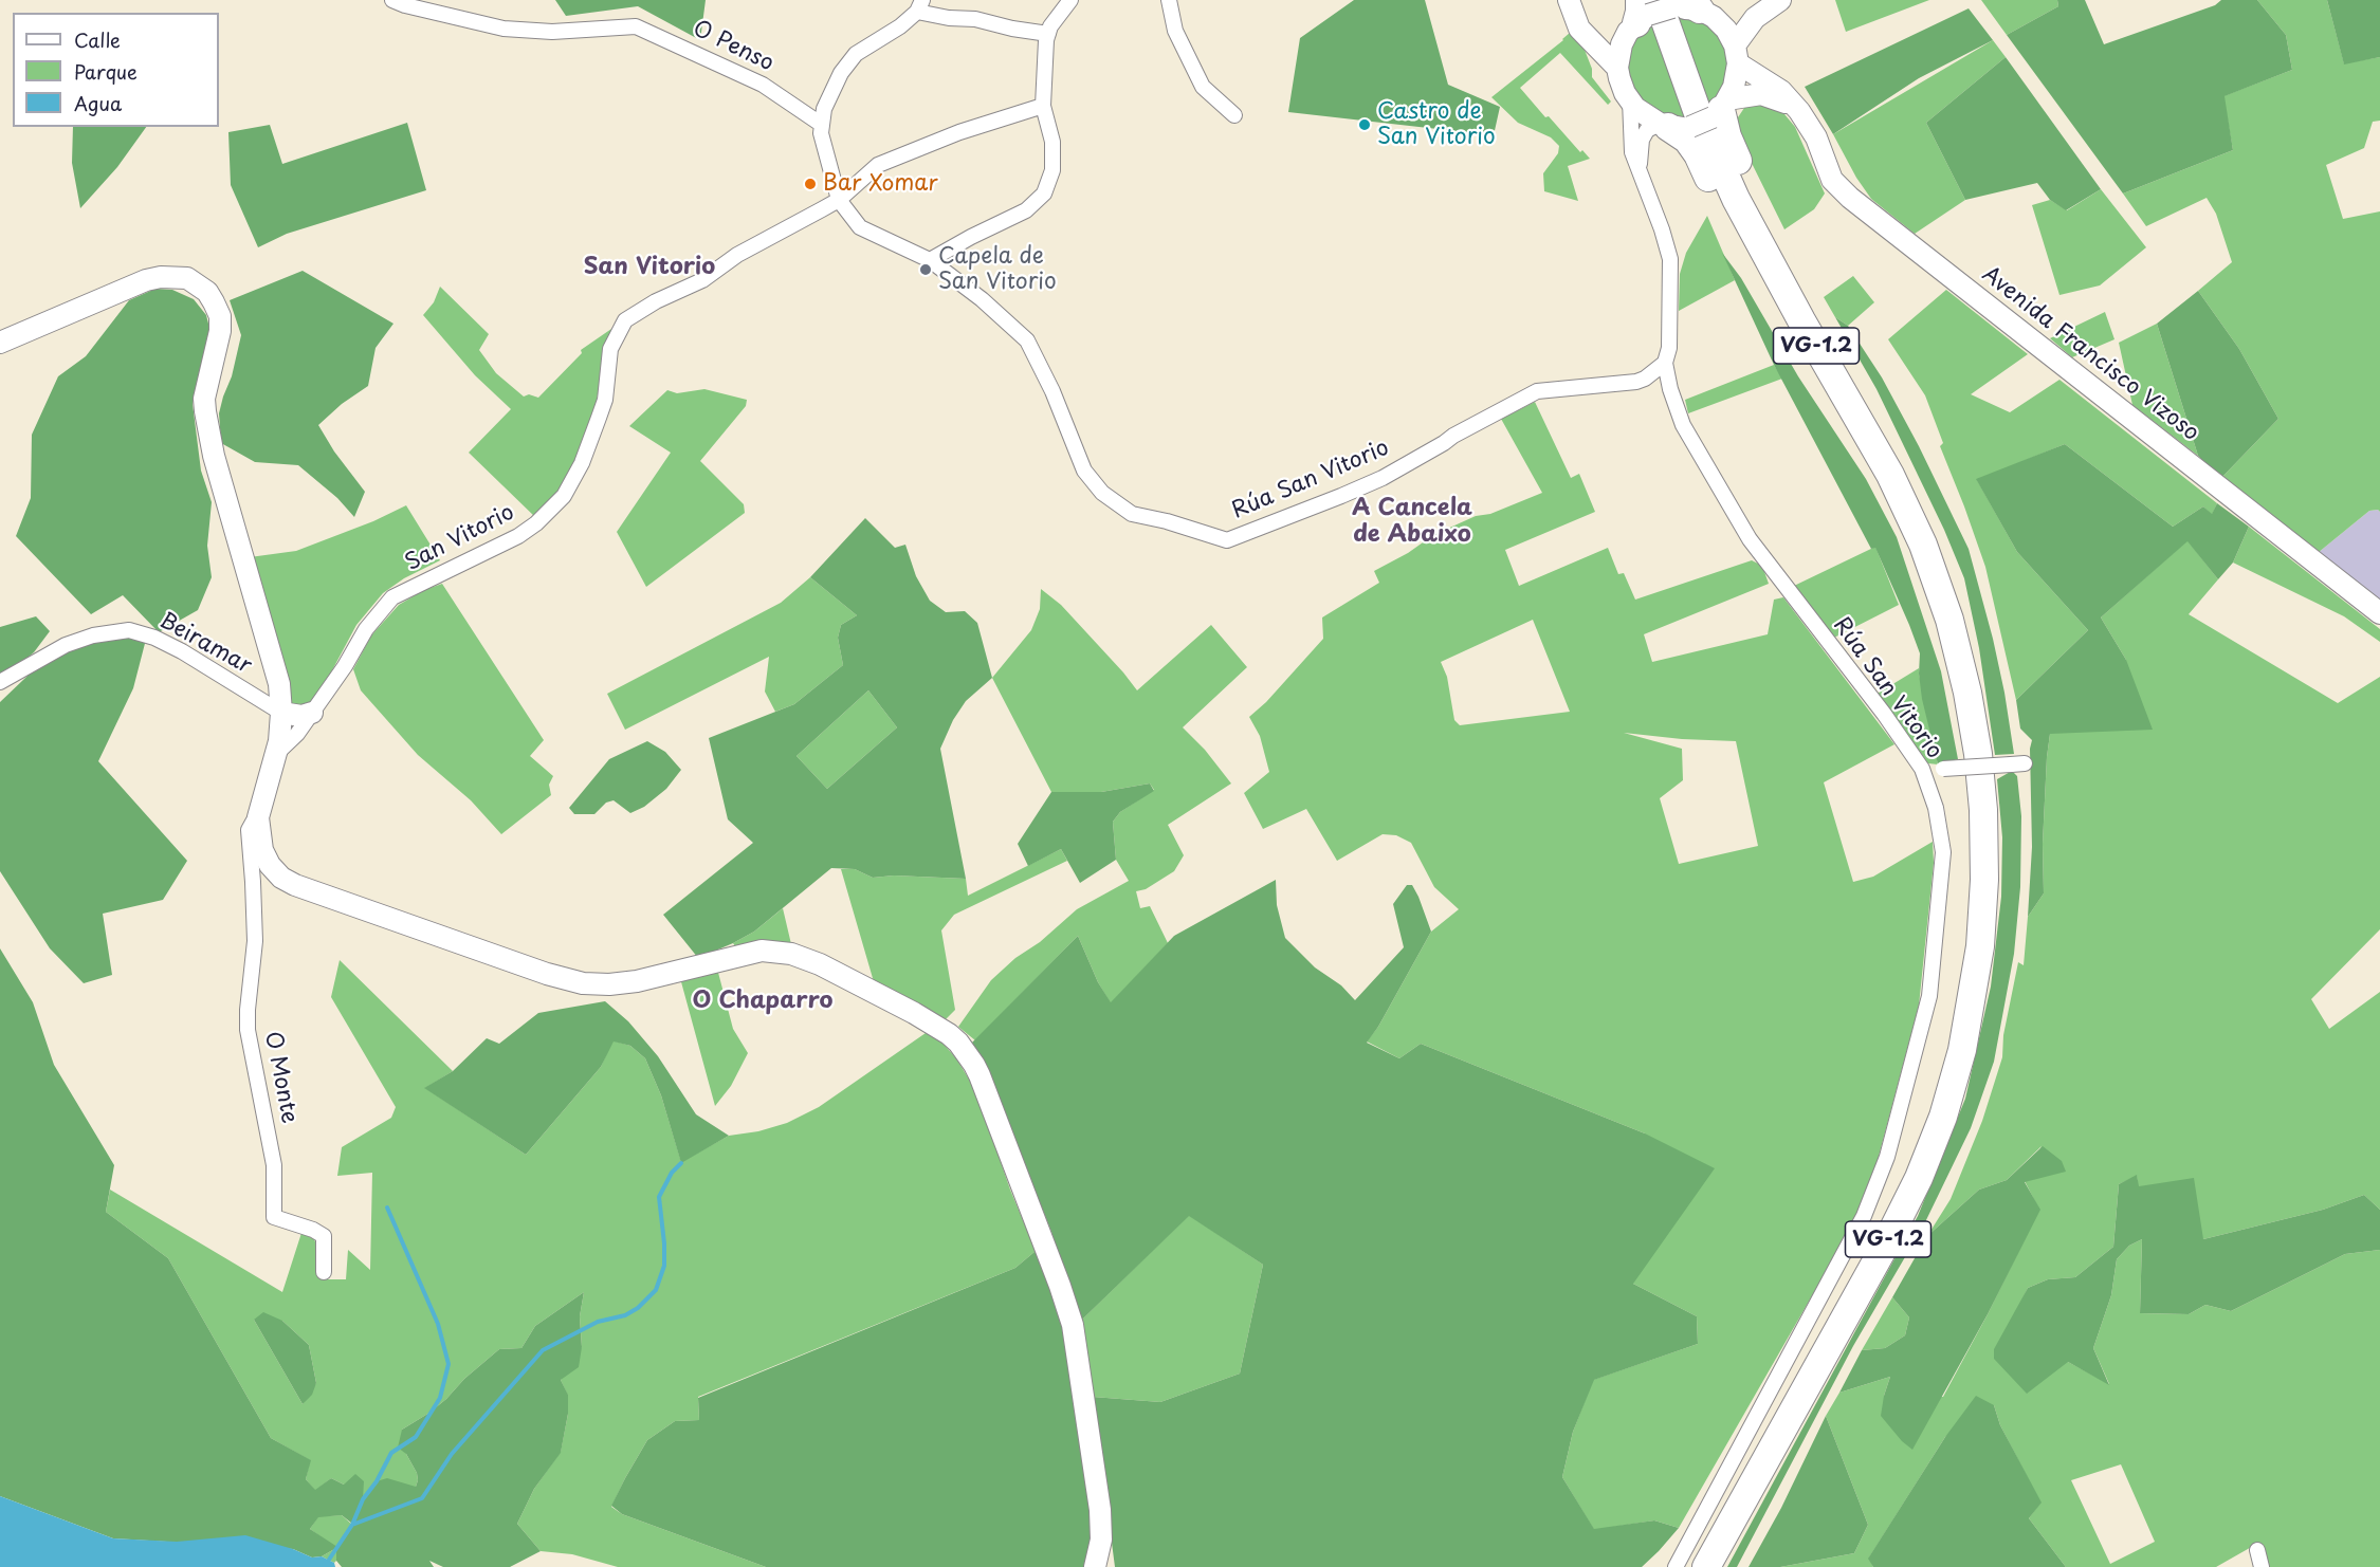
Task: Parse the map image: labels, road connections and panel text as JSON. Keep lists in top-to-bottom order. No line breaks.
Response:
{"streets":{"highway":["VG-1.2"],"street":["O Penso","Avenida Francisco Vizoso","Rúa San Vitorio","San Vitorio","Beiramar","O Monte"]},"crossings":[["Rúa San Vitorio","San Vitorio"]],"districts":["San Vitorio","A Cancela de Abaixo","O Chaparro"],"places":["Castro de San Vitorio","Bar Xomar","Capela de San Vitorio"],"legend":["Calle","Parque","Agua"]}
